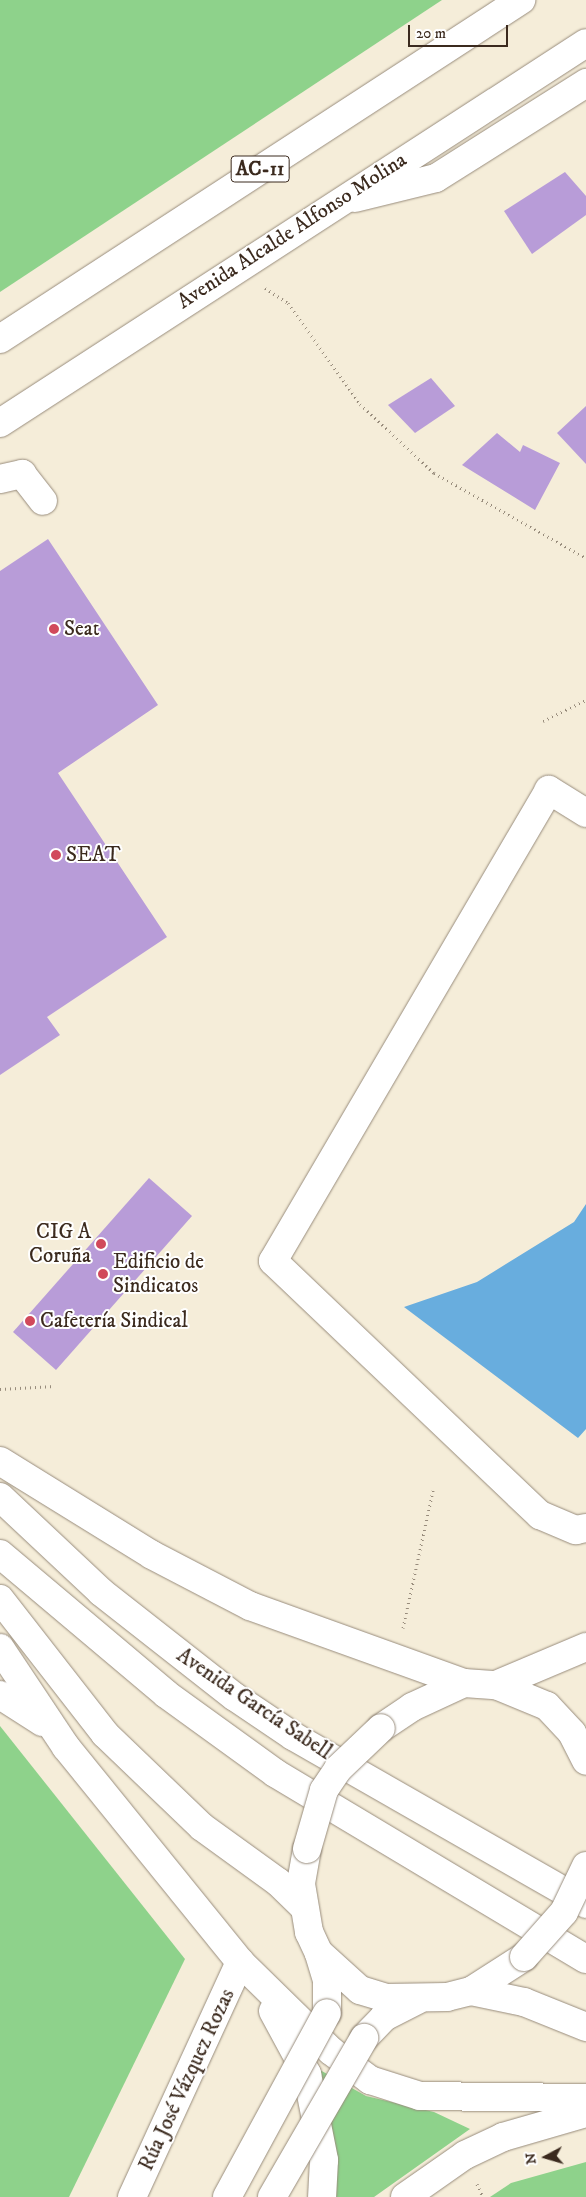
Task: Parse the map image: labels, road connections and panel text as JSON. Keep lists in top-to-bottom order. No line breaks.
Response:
{"streets":{"main road":["AC-11","Avenida Alcalde Alfonso Molina","Avenida García Sabell","Rúa José Vázquez Rozas"]},"places":["Seat","SEAT","CIG A Coruña","Edificio de Sindicatos","Cafetería Sindical"],"scale_bar":"20 m","north":"left"}
